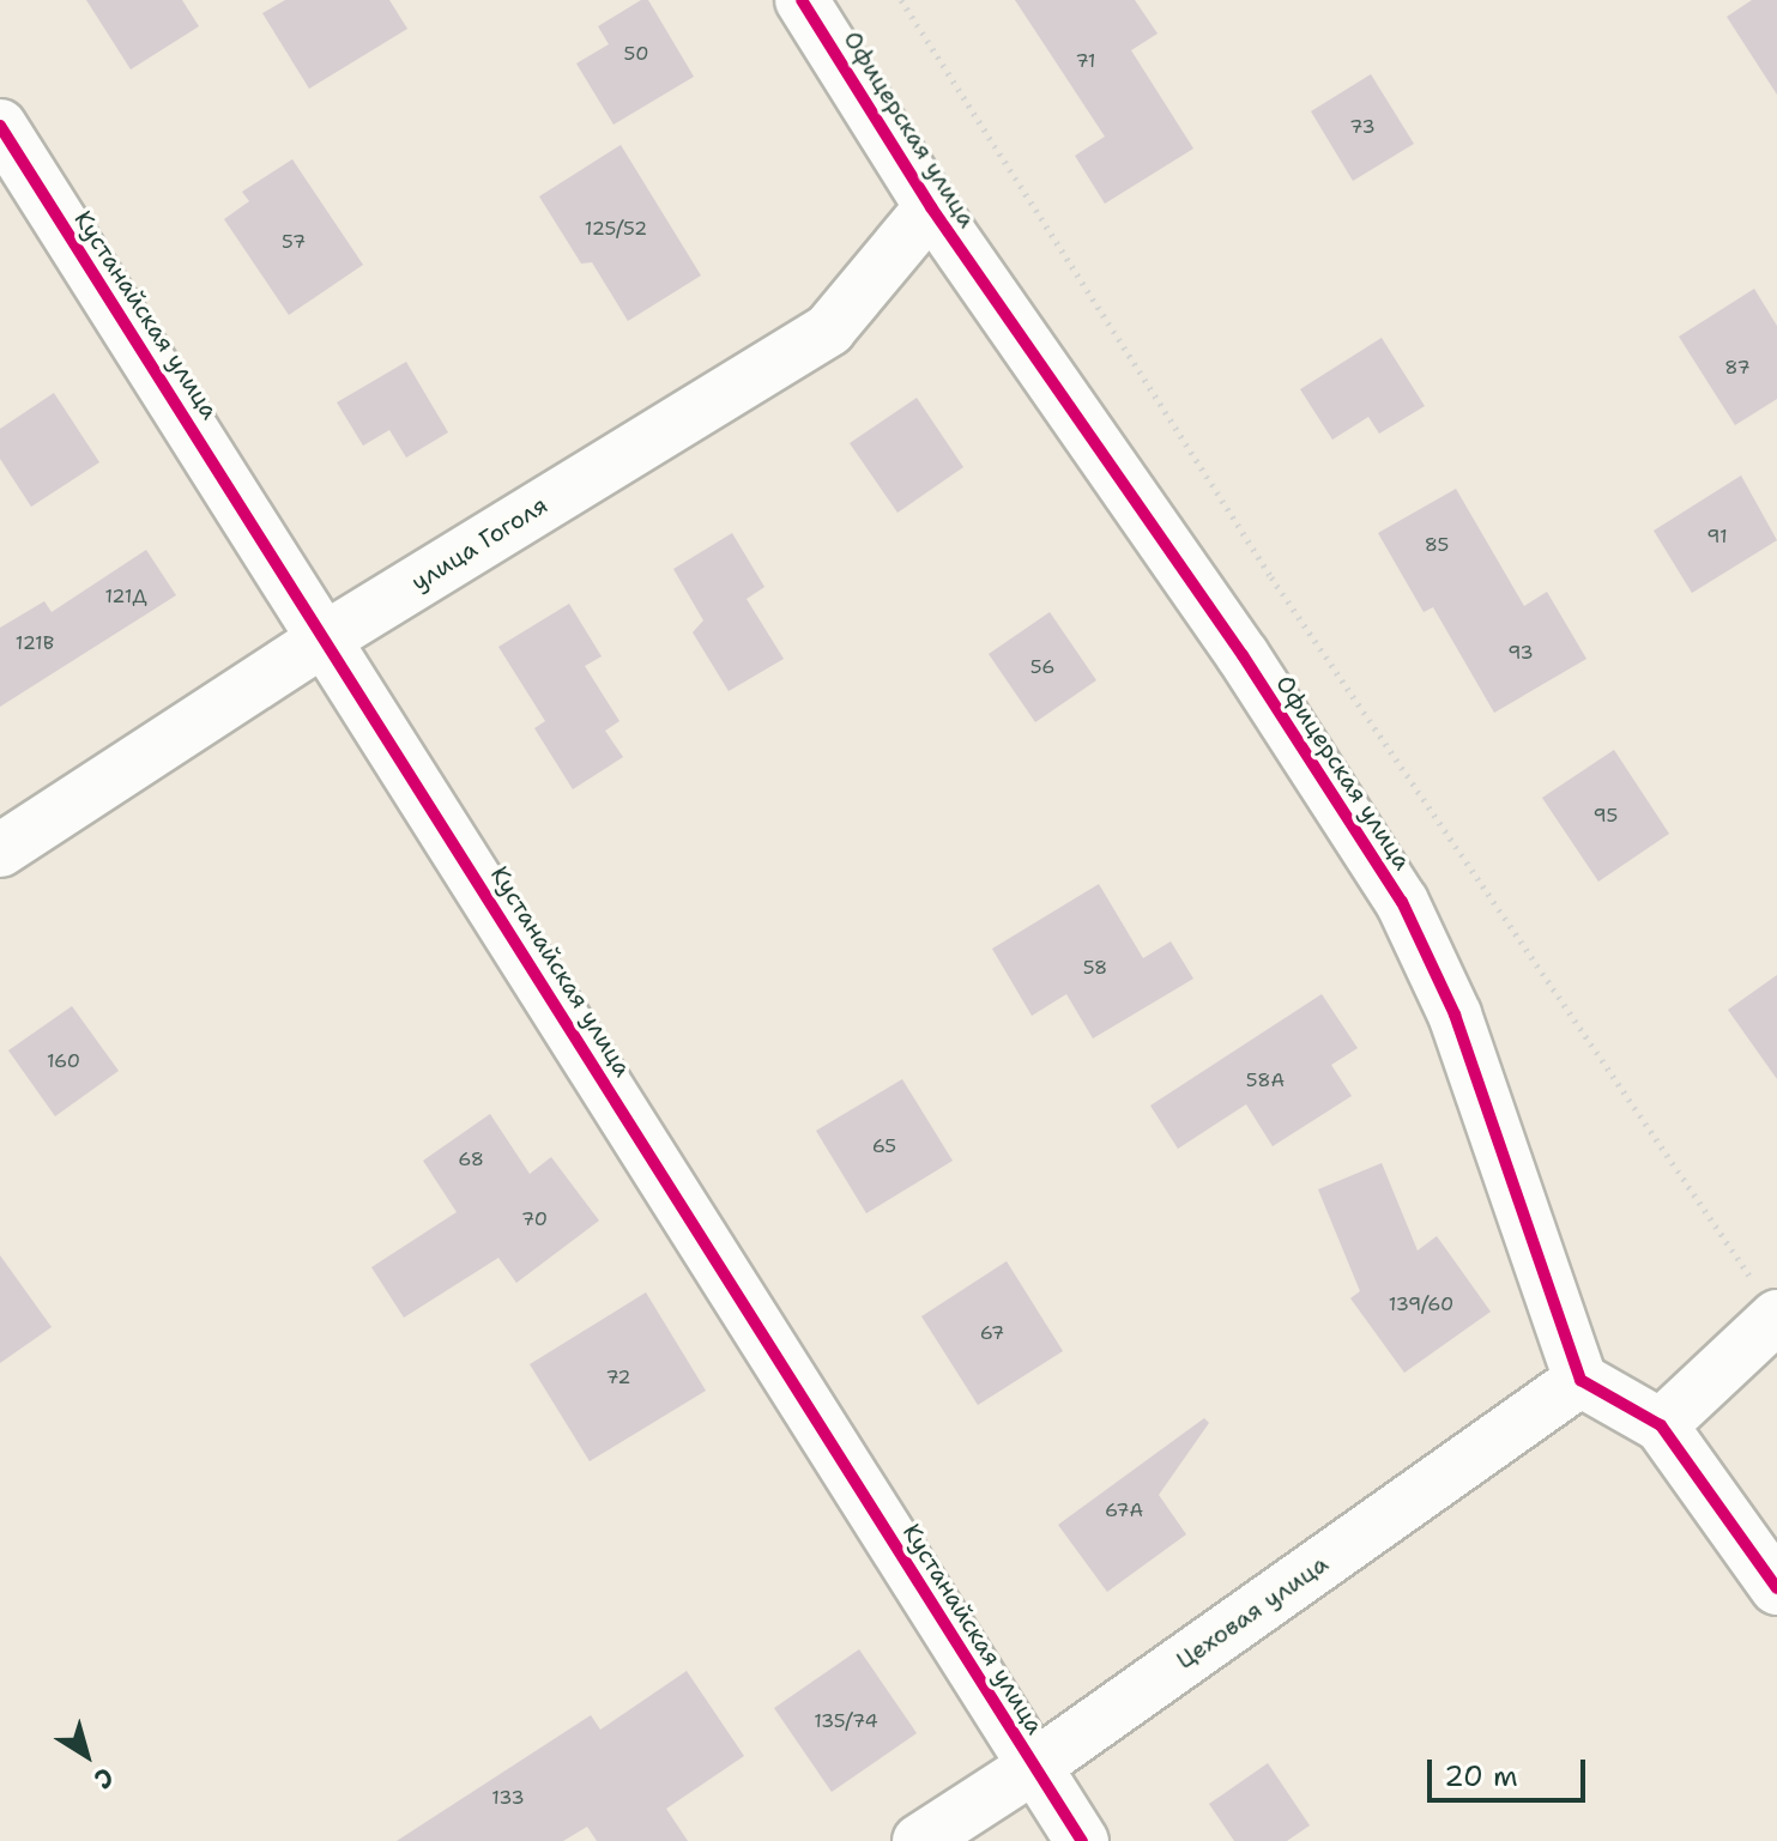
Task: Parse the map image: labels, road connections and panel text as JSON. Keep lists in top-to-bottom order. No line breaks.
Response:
{"streets":{"street":["Офицерская улица","Кустанайская улица","улица Гоголя","Цеховая улица"]},"crossings":[["Офицерская улица","улица Гоголя"],["Офицерская улица","Цеховая улица"],["Кустанайская улица","улица Гоголя"],["Кустанайская улица","Цеховая улица"]],"house_numbers":["50","71","73","125/52","57","87","91","85","121Д","121В","93","56","95","58","160","58А","65","68","70","139/60","67","72","67А","135/74","133"],"scale_bar":"20 m","north":"bottom right"}
